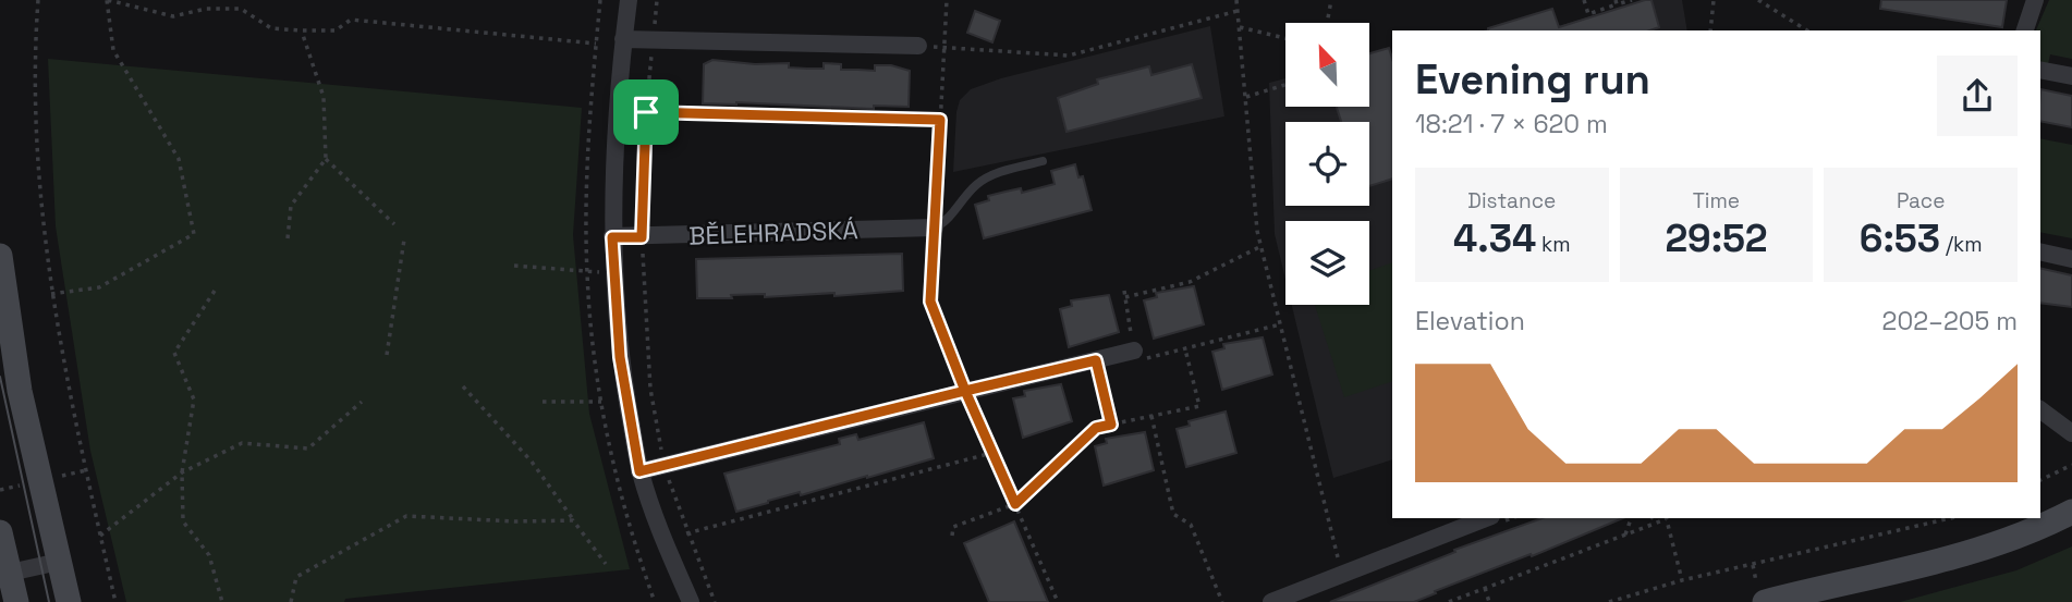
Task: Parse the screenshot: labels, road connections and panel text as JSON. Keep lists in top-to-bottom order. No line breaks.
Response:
{"streets":{"street":["BĚLEHRADSKÁ"]},"north":"top left","page":{"heading":["Evening run","18:21 · 7 × 620 m"],"stats":[["Distance","4.34 km"],["Time","29:52"],["Pace","6:53 /km"]],"chart":["Elevation","202–205 m"]}}
